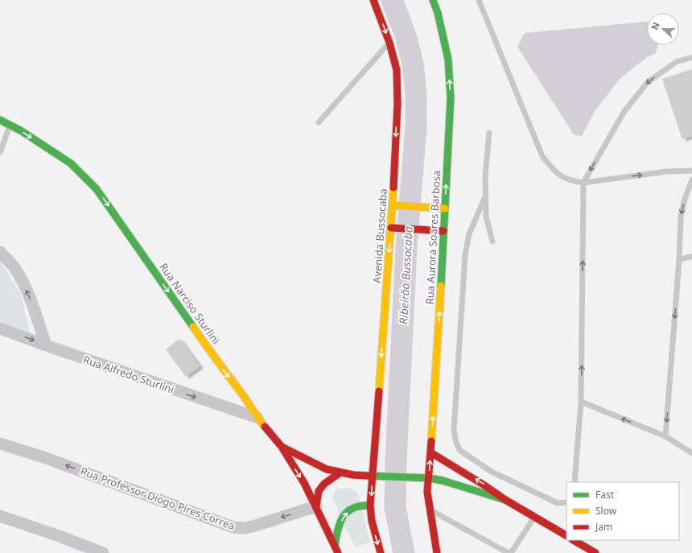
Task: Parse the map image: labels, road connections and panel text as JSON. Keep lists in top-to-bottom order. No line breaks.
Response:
{"streets":{"main road":["Avenida Bussocaba","Rua Aurora Soares Barbosa","Rua Narciso Sturlini"],"street":["Rua Alfredo Sturlini","Rua Professor Diogo Pires Correa"]},"crossings":[["Avenida Bussocaba","Rua Narciso Sturlini"],["Rua Aurora Soares Barbosa","Rua Narciso Sturlini"],["Rua Narciso Sturlini","Rua Alfredo Sturlini"]],"one_way":["Avenida Bussocaba","Rua Aurora Soares Barbosa","Rua Narciso Sturlini","Rua Alfredo Sturlini"],"water":["Ribeirão Bussocaba"],"legend":["Fast","Slow","Jam"],"north":"left"}
